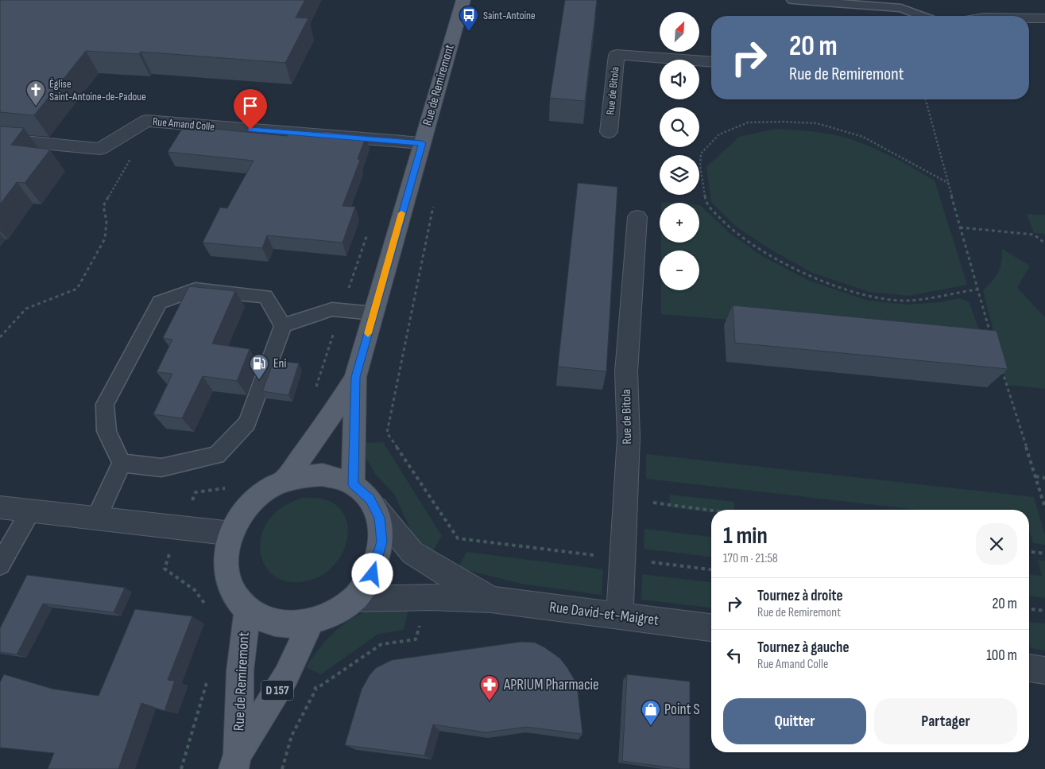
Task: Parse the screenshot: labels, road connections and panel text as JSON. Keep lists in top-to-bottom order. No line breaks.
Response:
{"streets":{"main road":["Rue de Remiremont","D 157"],"street":["Rue de Bitola","Rue Amand Colle","Rue David-et-Maigret"]},"crossings":[["Rue de Remiremont","Rue Amand Colle"],["Rue de Bitola","Rue David-et-Maigret"]],"places":{"bus stop":["Saint-Antoine"],"church":["Église Saint-Antoine-de-Padoue"],"fuel station":["Eni"],"pharmacy":["APRIUM Pharmacie"],"shop":["Point S"]},"north":"top right","page":{"map_buttons":["+","−"],"turn":["20 m","Rue de Remiremont"],"heading":["1 min","170 m · 21:58"],"list":[{"name":"Tournez à droite","note":"Rue de Remiremont","value":"20 m"},{"name":"Tournez à gauche","note":"Rue Amand Colle","value":"100 m"}],"buttons":["Quitter","Partager"]}}
